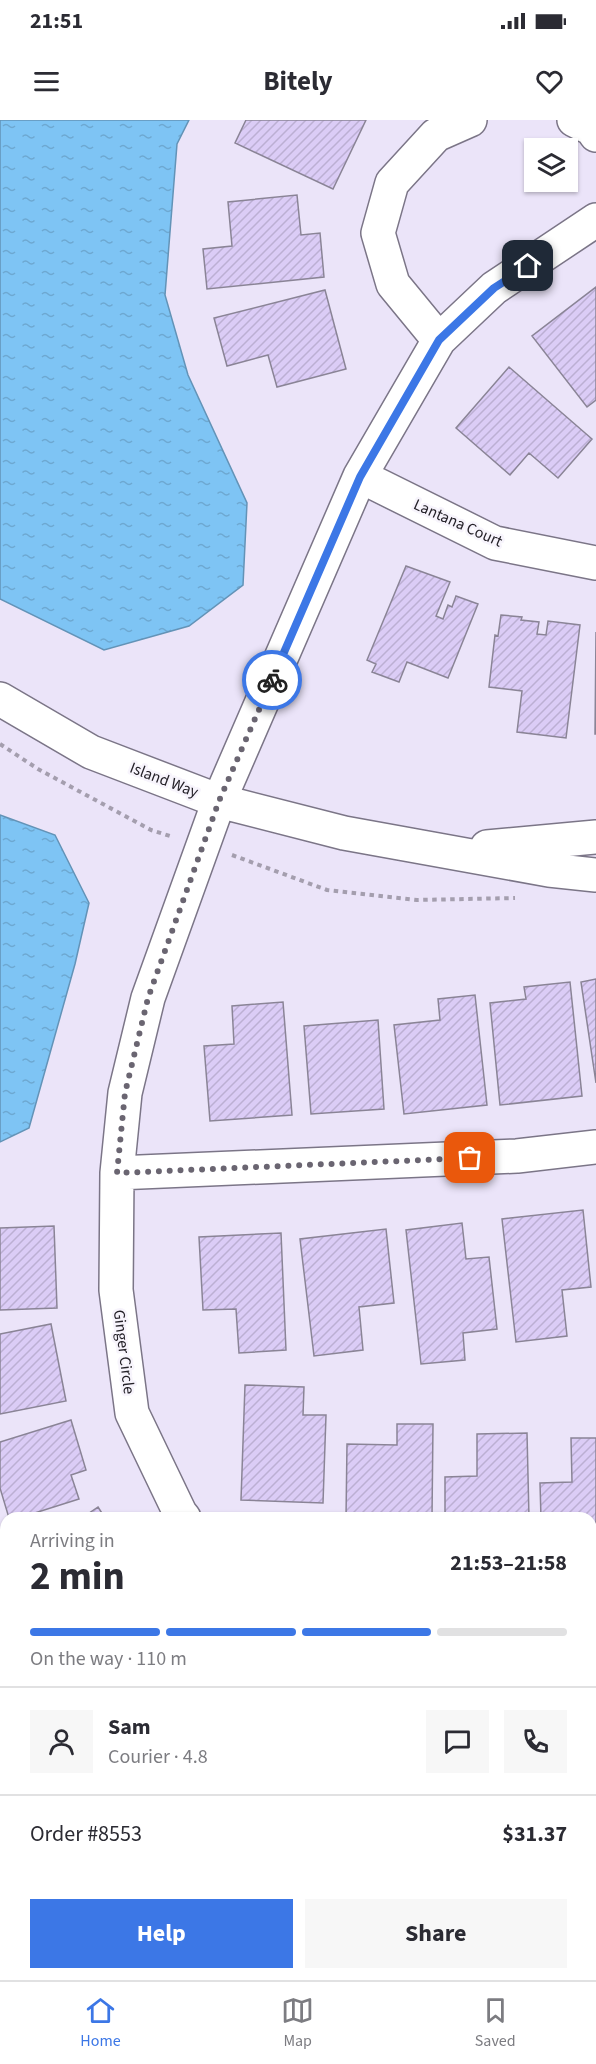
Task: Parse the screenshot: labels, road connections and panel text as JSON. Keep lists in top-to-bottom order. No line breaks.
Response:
{"streets":{"street":["Lantana Court","Island Way","Ginger Circle"]},"crossings":[["Lantana Court","Ginger Circle"],["Island Way","Ginger Circle"]],"page":{"status":"21:51","header":"Bitely","heading":["2 min","Arriving in","21:53–21:58"],"panel":["Sam","Courier · 4.8","Order #8553","$31.37"],"bar":"On the way · 110 m","buttons":["Help","Share"],"tabs":["Home","Map","Saved"]}}
